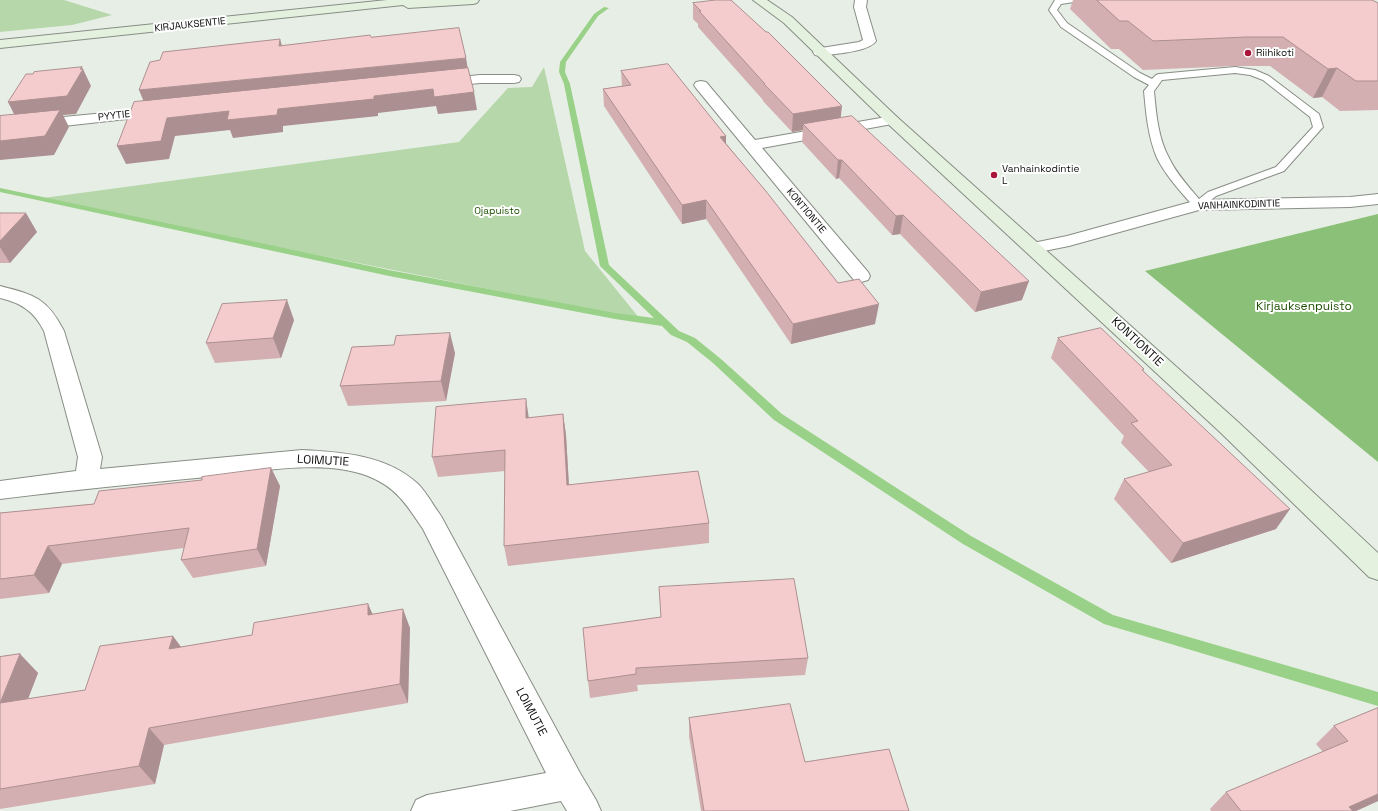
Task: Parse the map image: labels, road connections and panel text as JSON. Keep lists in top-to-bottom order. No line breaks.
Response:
{"streets":{"street":["KIRJAUKSENTIE","PYYTIE","VANHAINKODINTIE","KONTIONTIE","LOIMUTIE"]},"crossings":[["VANHAINKODINTIE","KONTIONTIE"]],"parks":["Ojapuisto","Kirjauksenpuisto"],"places":["Riihikoti","Vanhainkodintie L"]}
